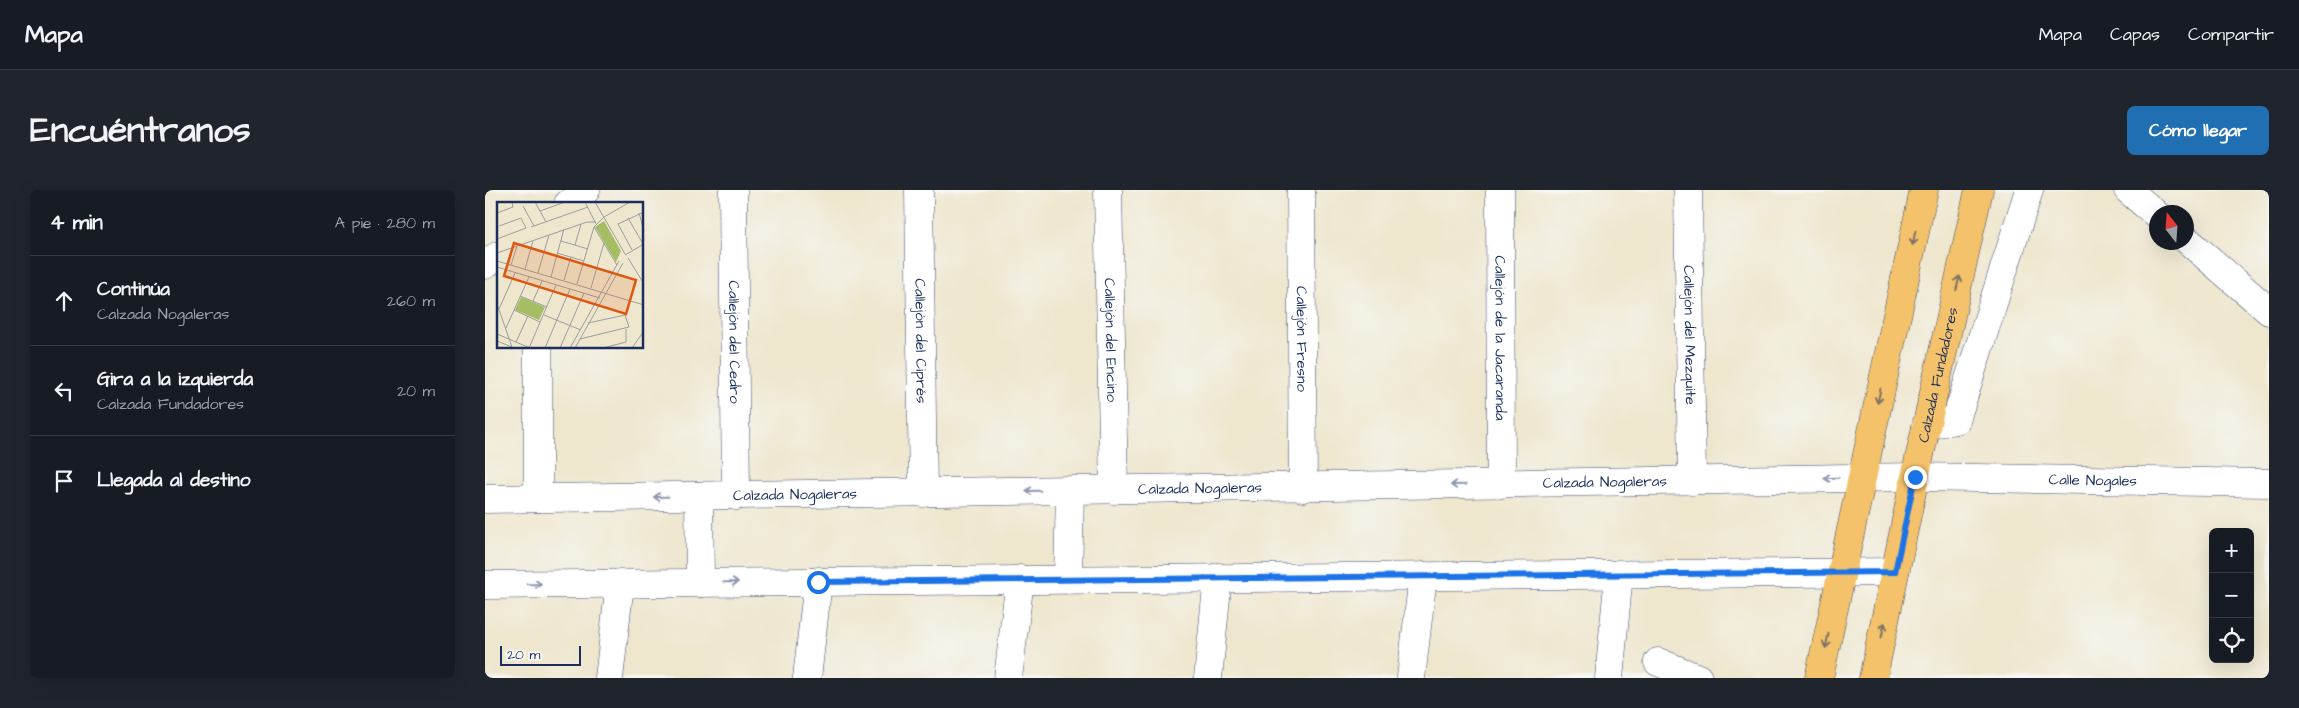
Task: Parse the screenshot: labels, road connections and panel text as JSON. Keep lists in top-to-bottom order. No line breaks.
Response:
{"streets":{"main road":["Calzada Fundadores"],"street":["Callejón del Mezquite","Callejón de la Jacaranda","Callejón Fresno","Callejón del Encino","Callejón del Ciprés","Callejón del Cedro","Calle Nogales","Calzada Nogaleras"]},"crossings":[["Callejón del Mezquite","Calzada Nogaleras"],["Callejón de la Jacaranda","Calzada Nogaleras"],["Callejón Fresno","Calzada Nogaleras"],["Callejón del Encino","Calzada Nogaleras"],["Callejón del Ciprés","Calzada Nogaleras"],["Callejón del Cedro","Calzada Nogaleras"],["Calzada Fundadores","Calle Nogales"],["Calzada Fundadores","Calzada Nogaleras"],["Calle Nogales","Calzada Nogaleras"]],"scale_bar":"20 m","north":"top","page":{"header":"Mapa","nav":["Mapa","Capas","Compartir"],"title":"Encuéntranos","buttons":"Cómo llegar","heading":["4 min","A pie · 280 m"],"list":[["Continúa","Calzada Nogaleras","260 m"],["Gira a la izquierda","Calzada Fundadores","20 m"],"Llegada al destino"],"map_buttons":["+","−"],"scale":"20 m"}}
